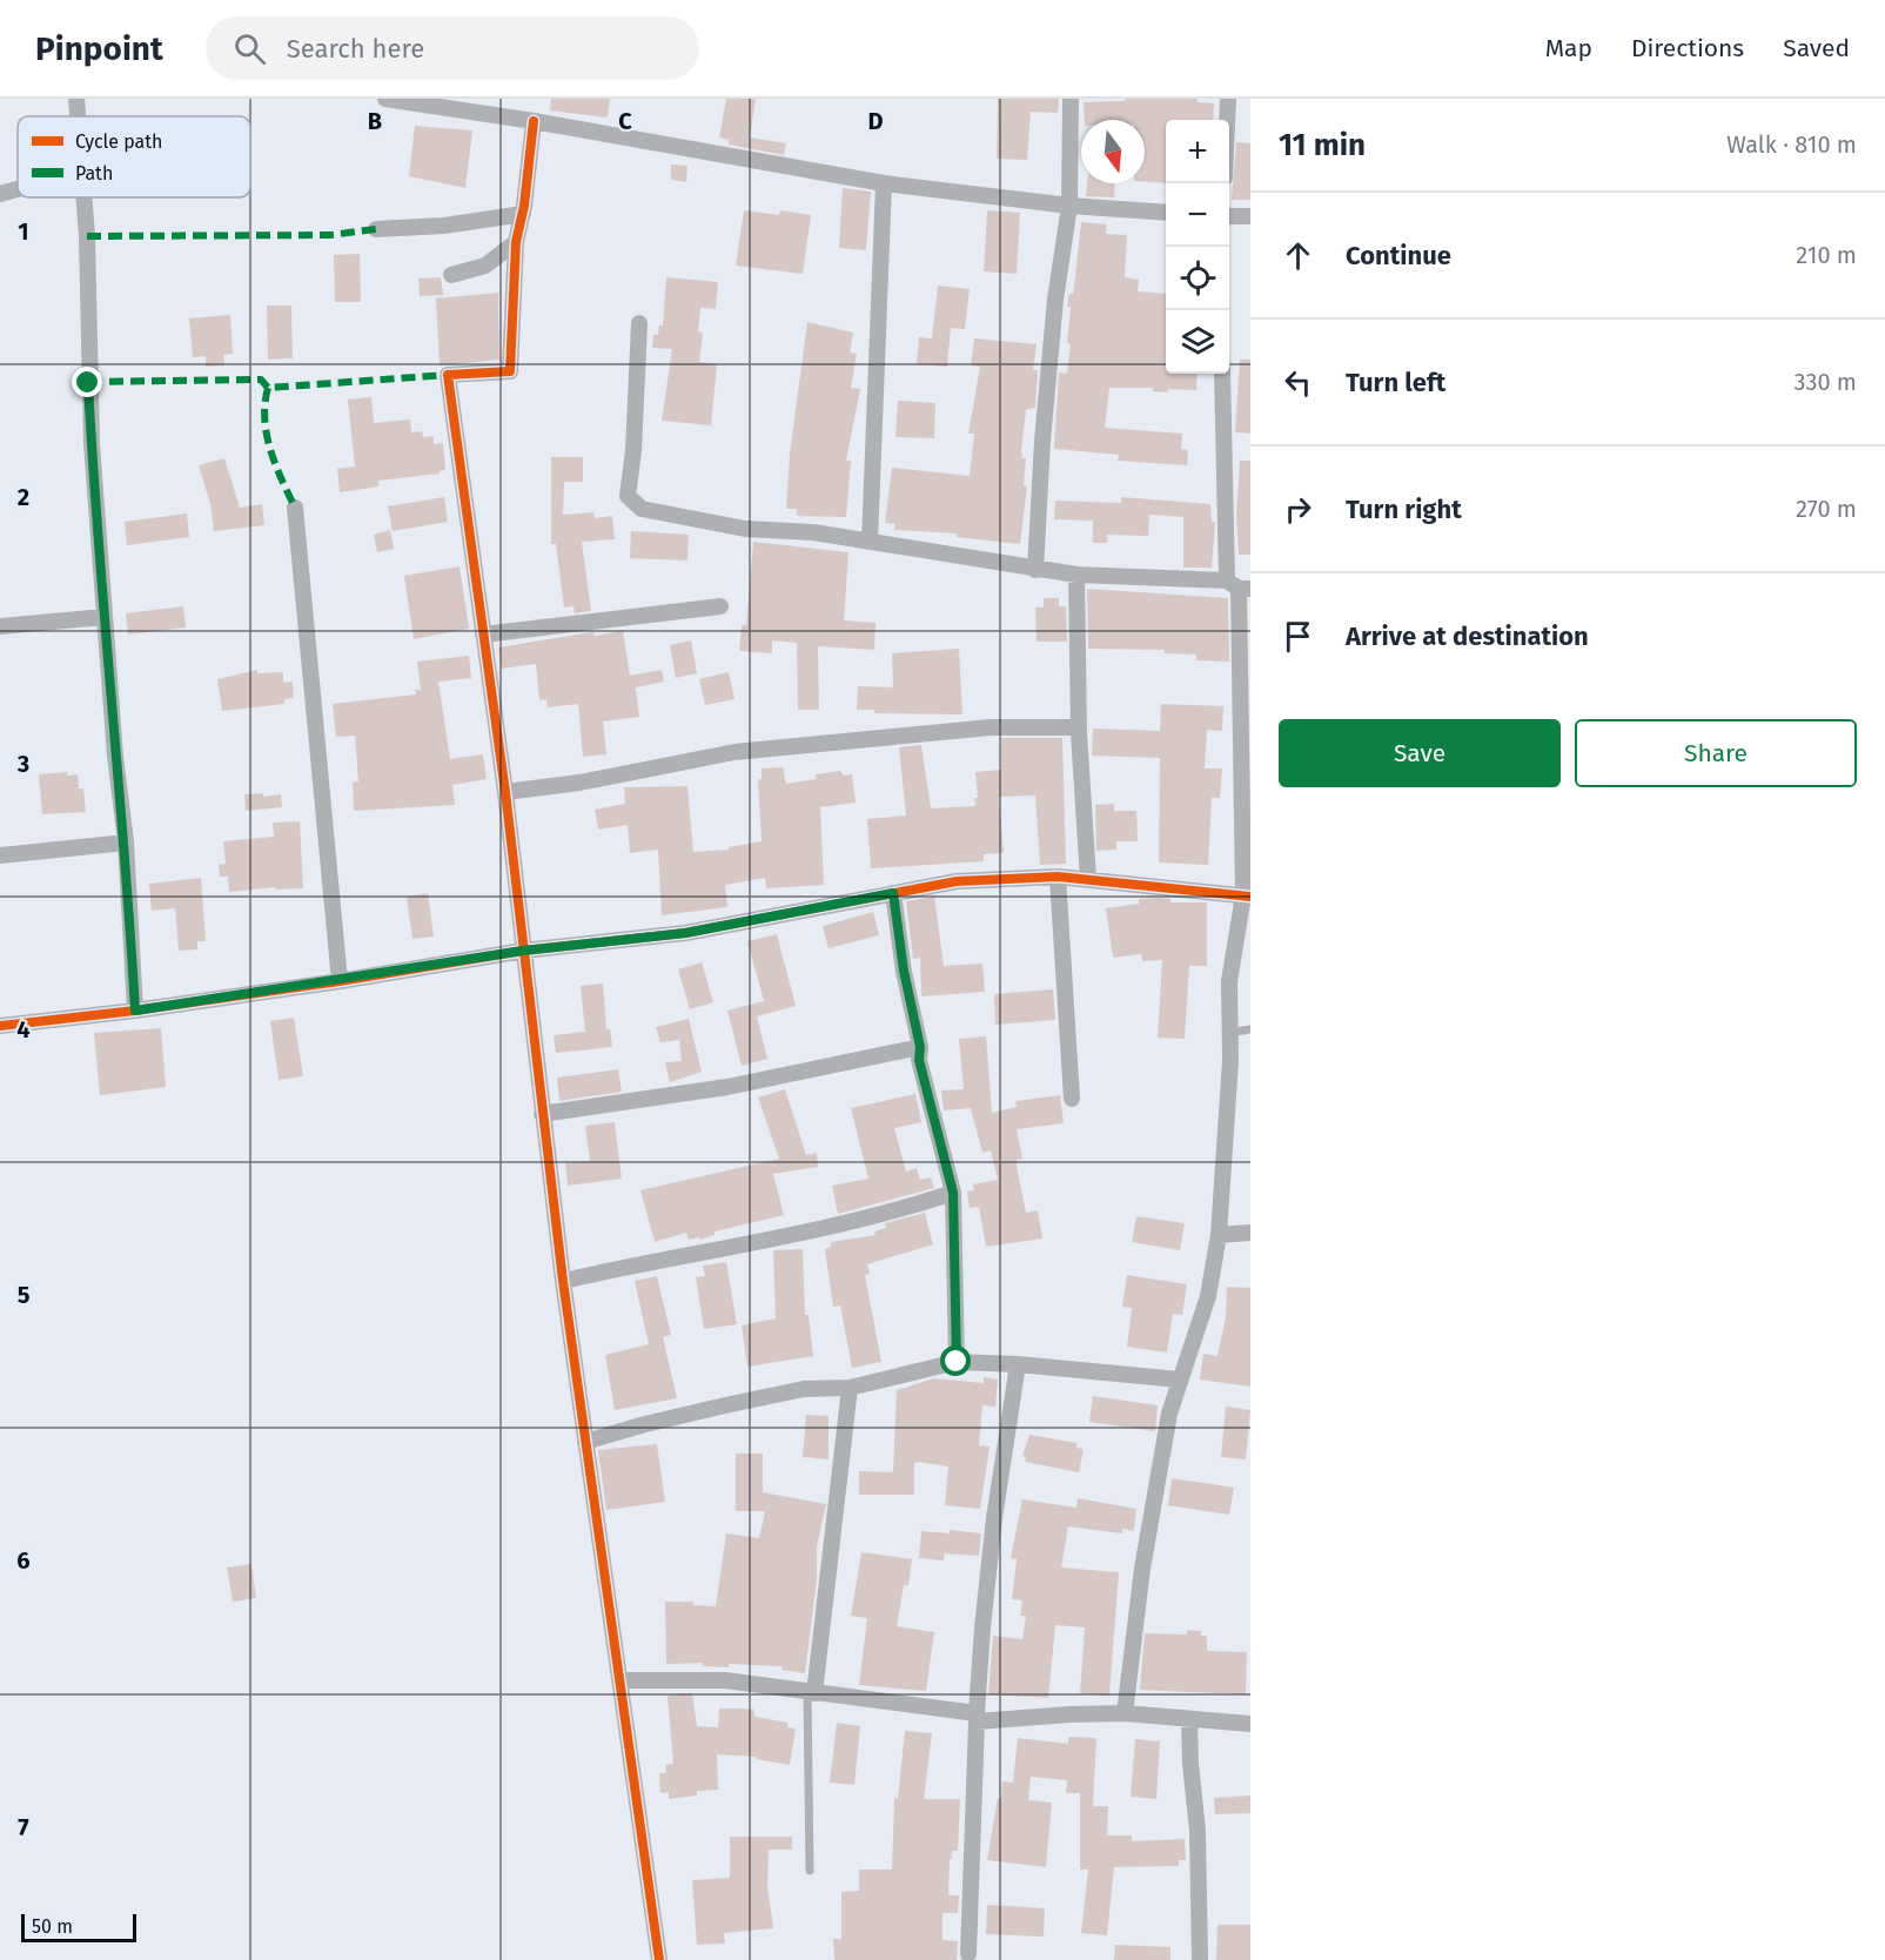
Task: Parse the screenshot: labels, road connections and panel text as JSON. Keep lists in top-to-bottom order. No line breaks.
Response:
{"legend":["Cycle path","Path"],"scale_bar":"50 m","north":"bottom","page":{"header":"Pinpoint","search":"Search here","nav":["Map","Directions","Saved"],"heading":["11 min","Walk · 810 m"],"map_buttons":["+","−"],"list":[["Continue","210 m"],["Turn left","330 m"],["Turn right","270 m"],"Arrive at destination"],"buttons":["Save","Share"],"scale":"50 m"},"grid":{"columns":["B","C","D"],"rows":["1","2","3","4","5","6","7"]}}
